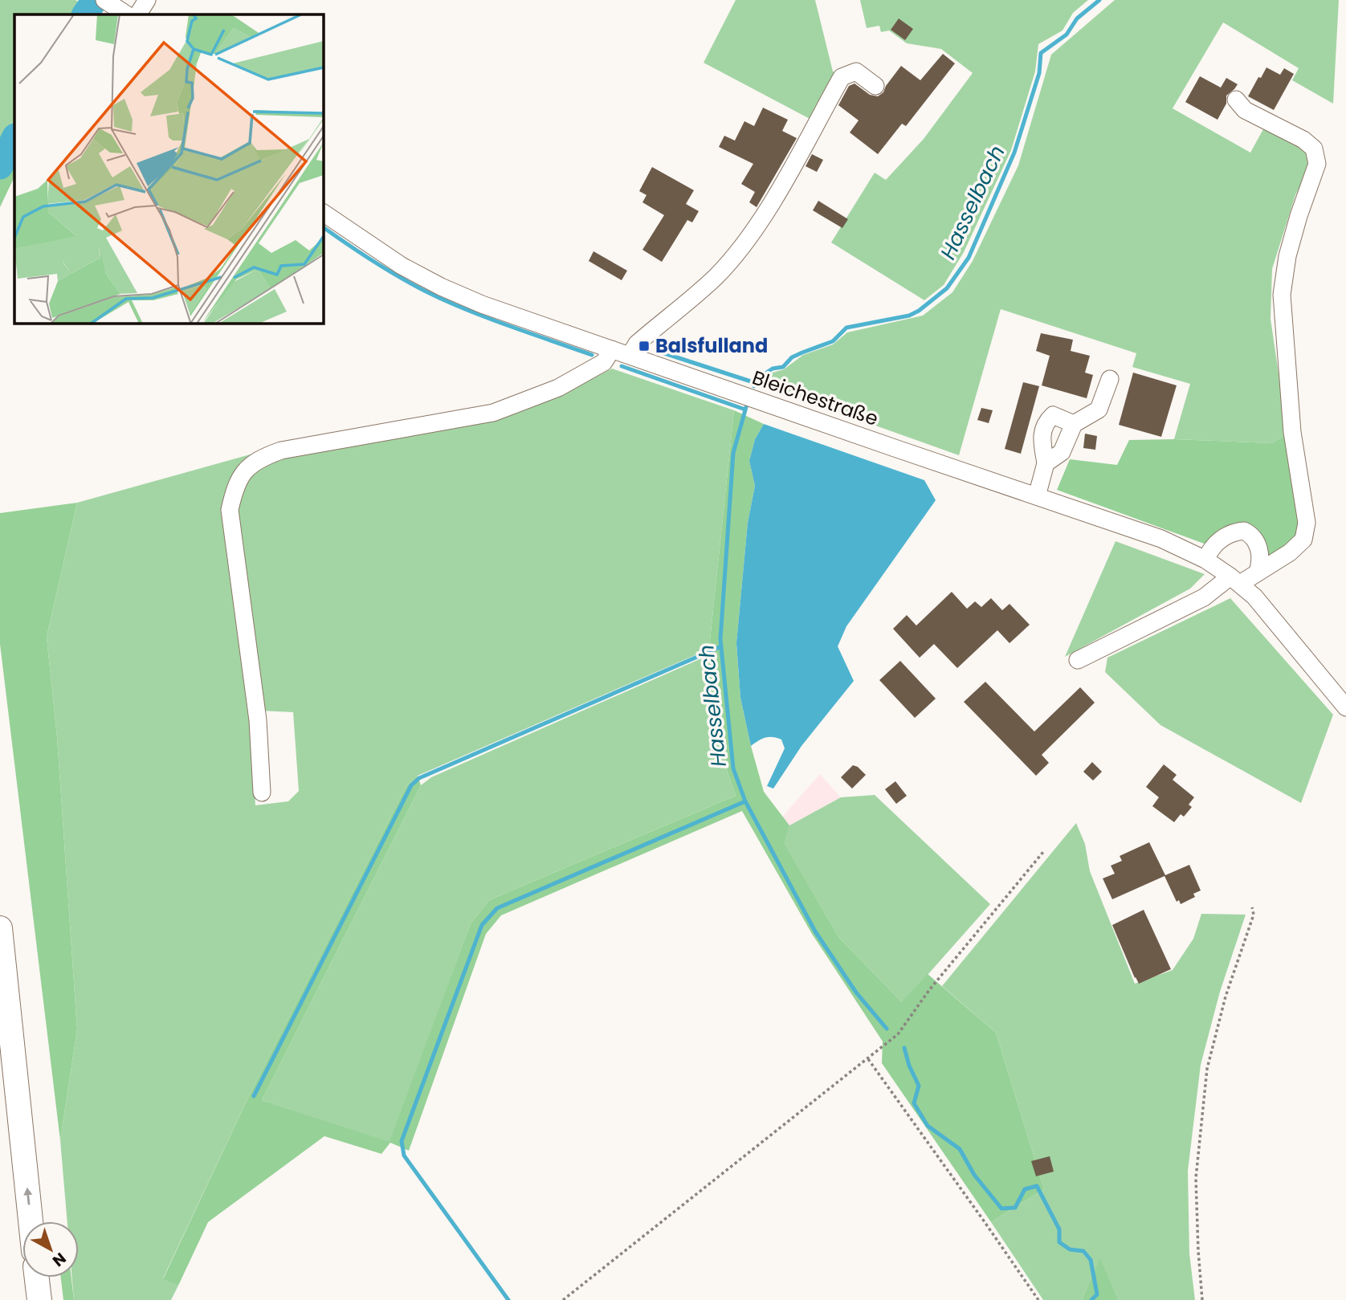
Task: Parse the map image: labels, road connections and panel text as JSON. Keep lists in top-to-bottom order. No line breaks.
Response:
{"streets":{"street":["Bleichestraße"]},"water":["Hasselbach"],"places":{"transit":["Balsfulland"]},"north":"bottom right"}
